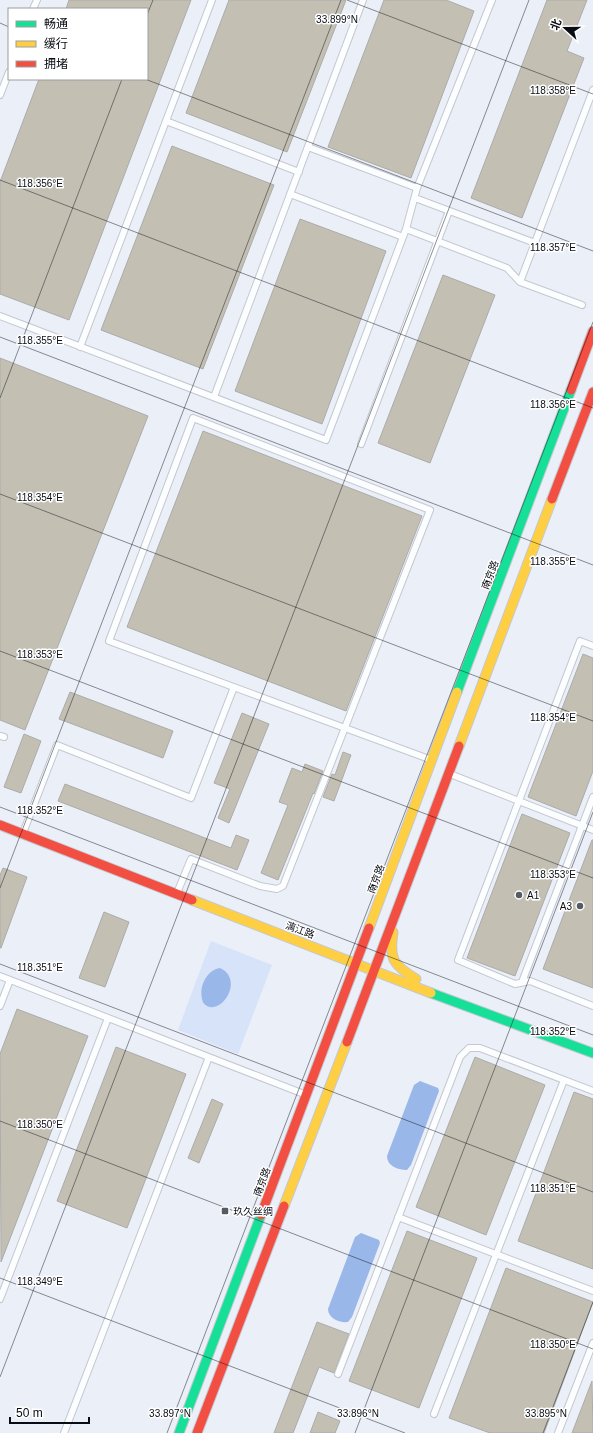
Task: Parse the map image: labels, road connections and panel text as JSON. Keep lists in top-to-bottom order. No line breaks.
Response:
{"streets":{"main road":["南京路","漓江路"]},"crossings":[["南京路","漓江路"]],"places":{"other":["A1","A3"],"transit":["玖久丝绸"]},"legend":["畅通","缓行","拥堵"],"scale_bar":"50 m","north":"left","coordinates":["33.899°N","118.358°E","118.356°E","118.357°E","118.355°E","118.354°E","118.353°E","118.352°E","118.351°E","118.350°E","118.349°E","33.897°N","33.896°N","33.895°N"]}
